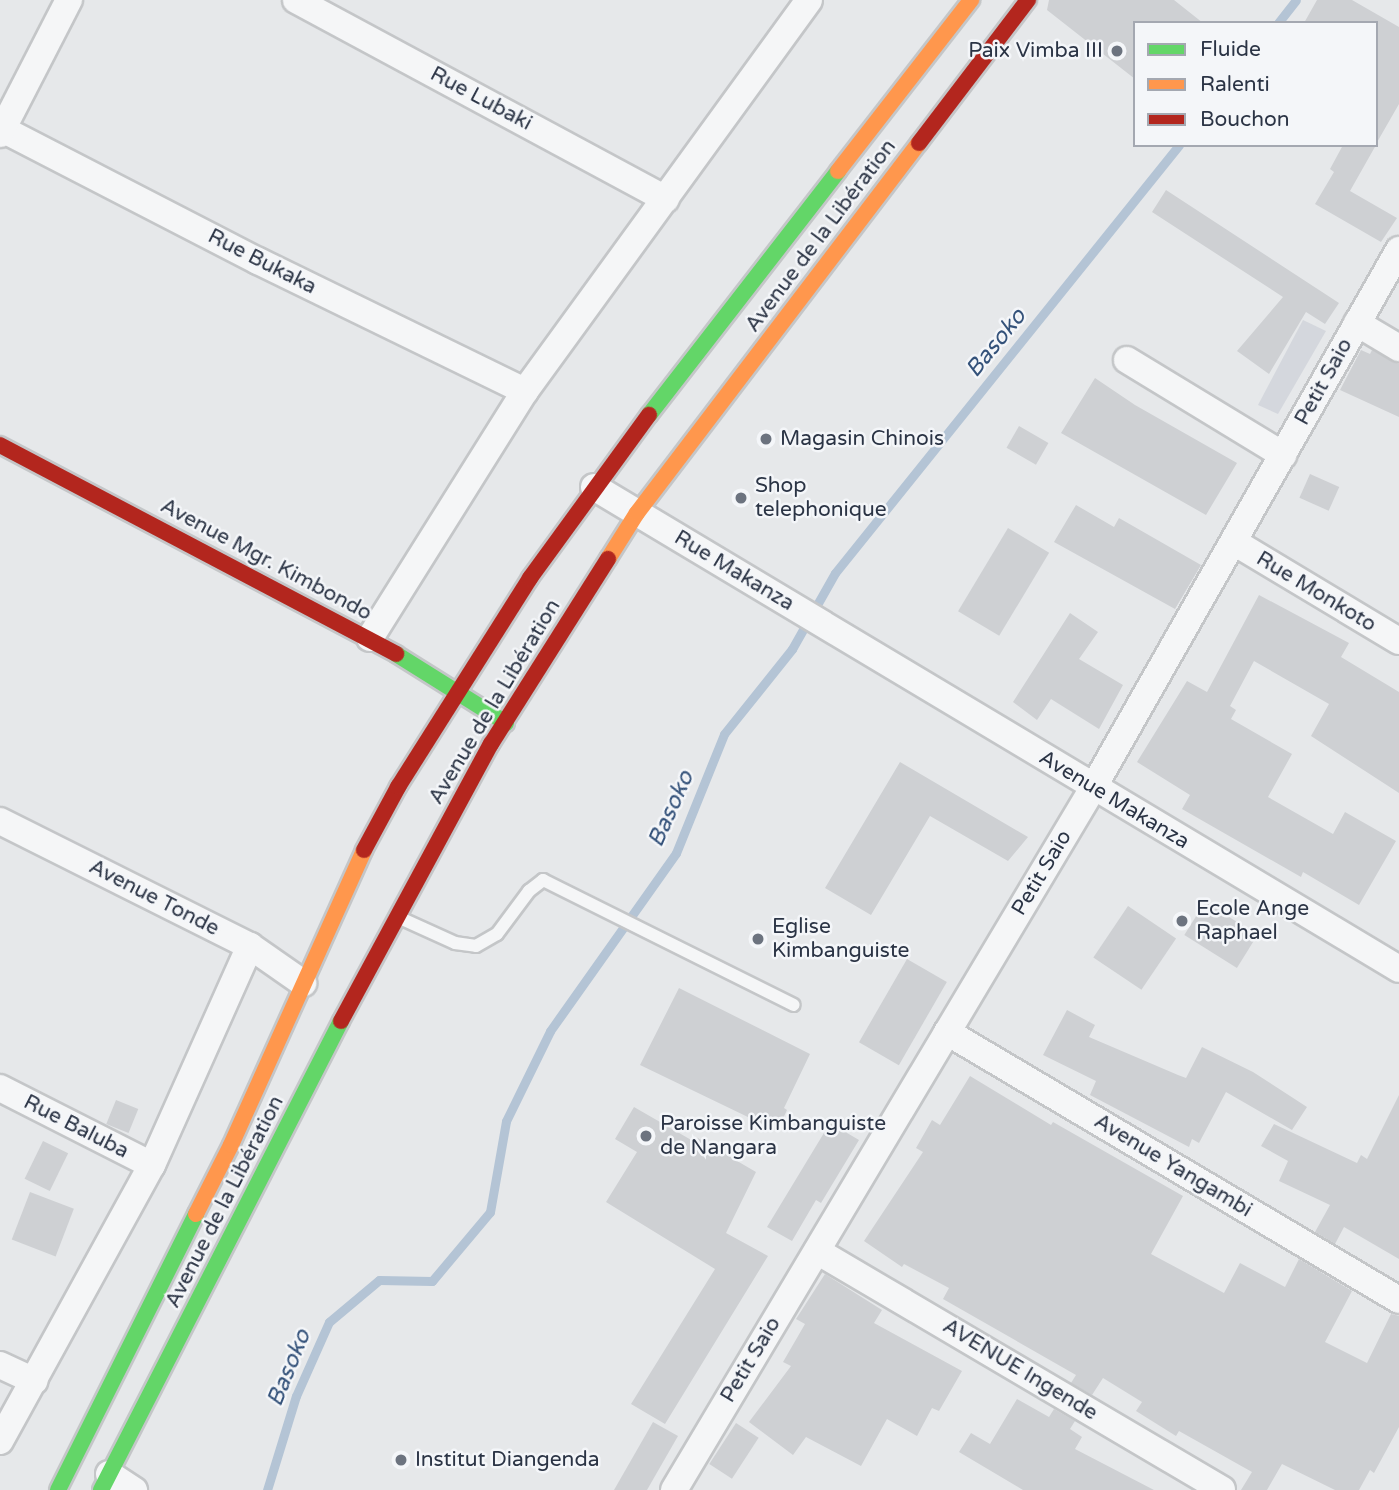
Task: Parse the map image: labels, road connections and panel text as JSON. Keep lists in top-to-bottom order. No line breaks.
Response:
{"streets":{"main road":["Avenue de la Libération","Avenue Mgr. Kimbondo"],"street":["Rue Lubaki","Rue Bukaka","Petit Saio","Rue Makanza","Rue Monkoto","Avenue Makanza","Avenue Tonde","Rue Baluba","Avenue Yangambi","AVENUE Ingende"]},"crossings":[["Avenue de la Libération","Avenue Mgr. Kimbondo"],["Avenue de la Libération","Rue Makanza"],["Avenue de la Libération","Avenue Tonde"],["Petit Saio","Rue Monkoto"],["Petit Saio","Avenue Makanza"],["Petit Saio","Avenue Yangambi"],["Petit Saio","AVENUE Ingende"],["Rue Makanza","Avenue Makanza"]],"water":["Basoko"],"places":["Paix Vimba III","Magasin Chinois","Shop telephonique","Ecole Ange Raphael","Eglise Kimbanguiste","Paroisse Kimbanguiste de Nangara","Institut Diangenda"],"legend":["Fluide","Ralenti","Bouchon"]}
